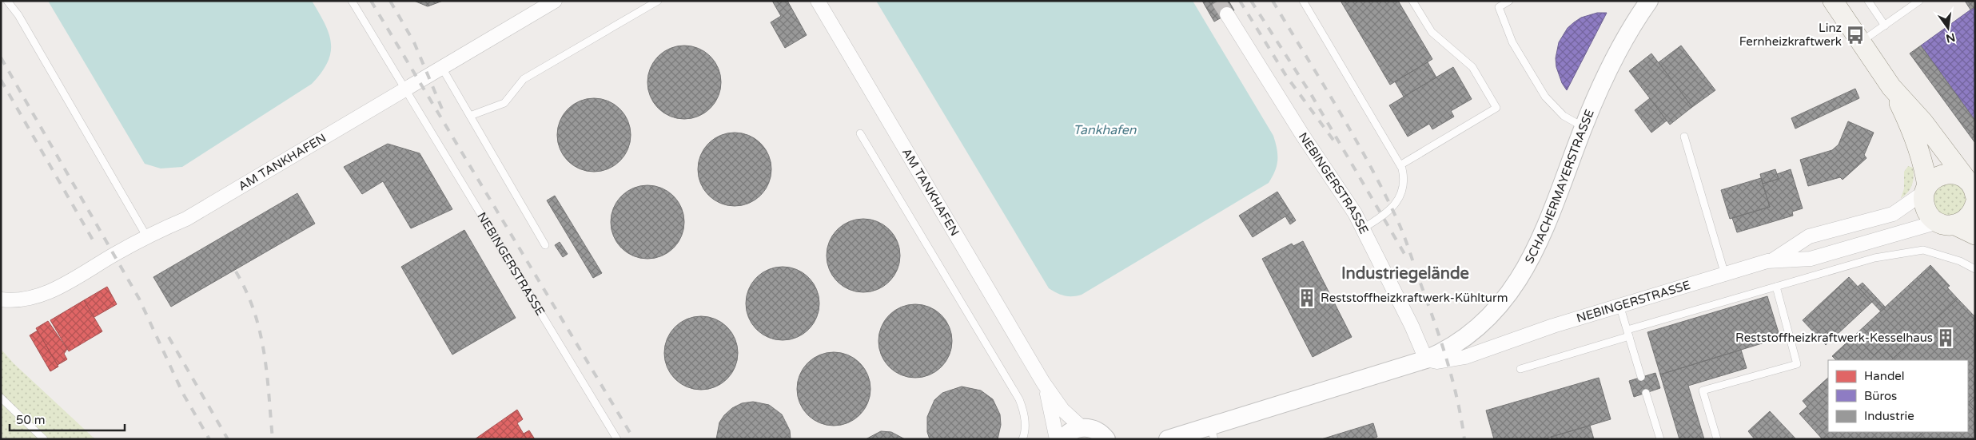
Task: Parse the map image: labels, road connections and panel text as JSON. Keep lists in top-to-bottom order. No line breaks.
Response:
{"streets":{"street":["AM TANKHAFEN","NEBINGERSTRASSE","SCHACHERMAYERSTRASSE"]},"crossings":[["AM TANKHAFEN","NEBINGERSTRASSE"],["NEBINGERSTRASSE","SCHACHERMAYERSTRASSE"]],"districts":["Industriegelände"],"water":["Tankhafen"],"places":{"bus stop":["Linz Fernheizkraftwerk"],"building":["Reststoffheizkraftwerk-Kühlturm","Reststoffheizkraftwerk-Kesselhaus"]},"legend":["Handel","Büros","Industrie"],"scale_bar":"50 m","north":"bottom"}
